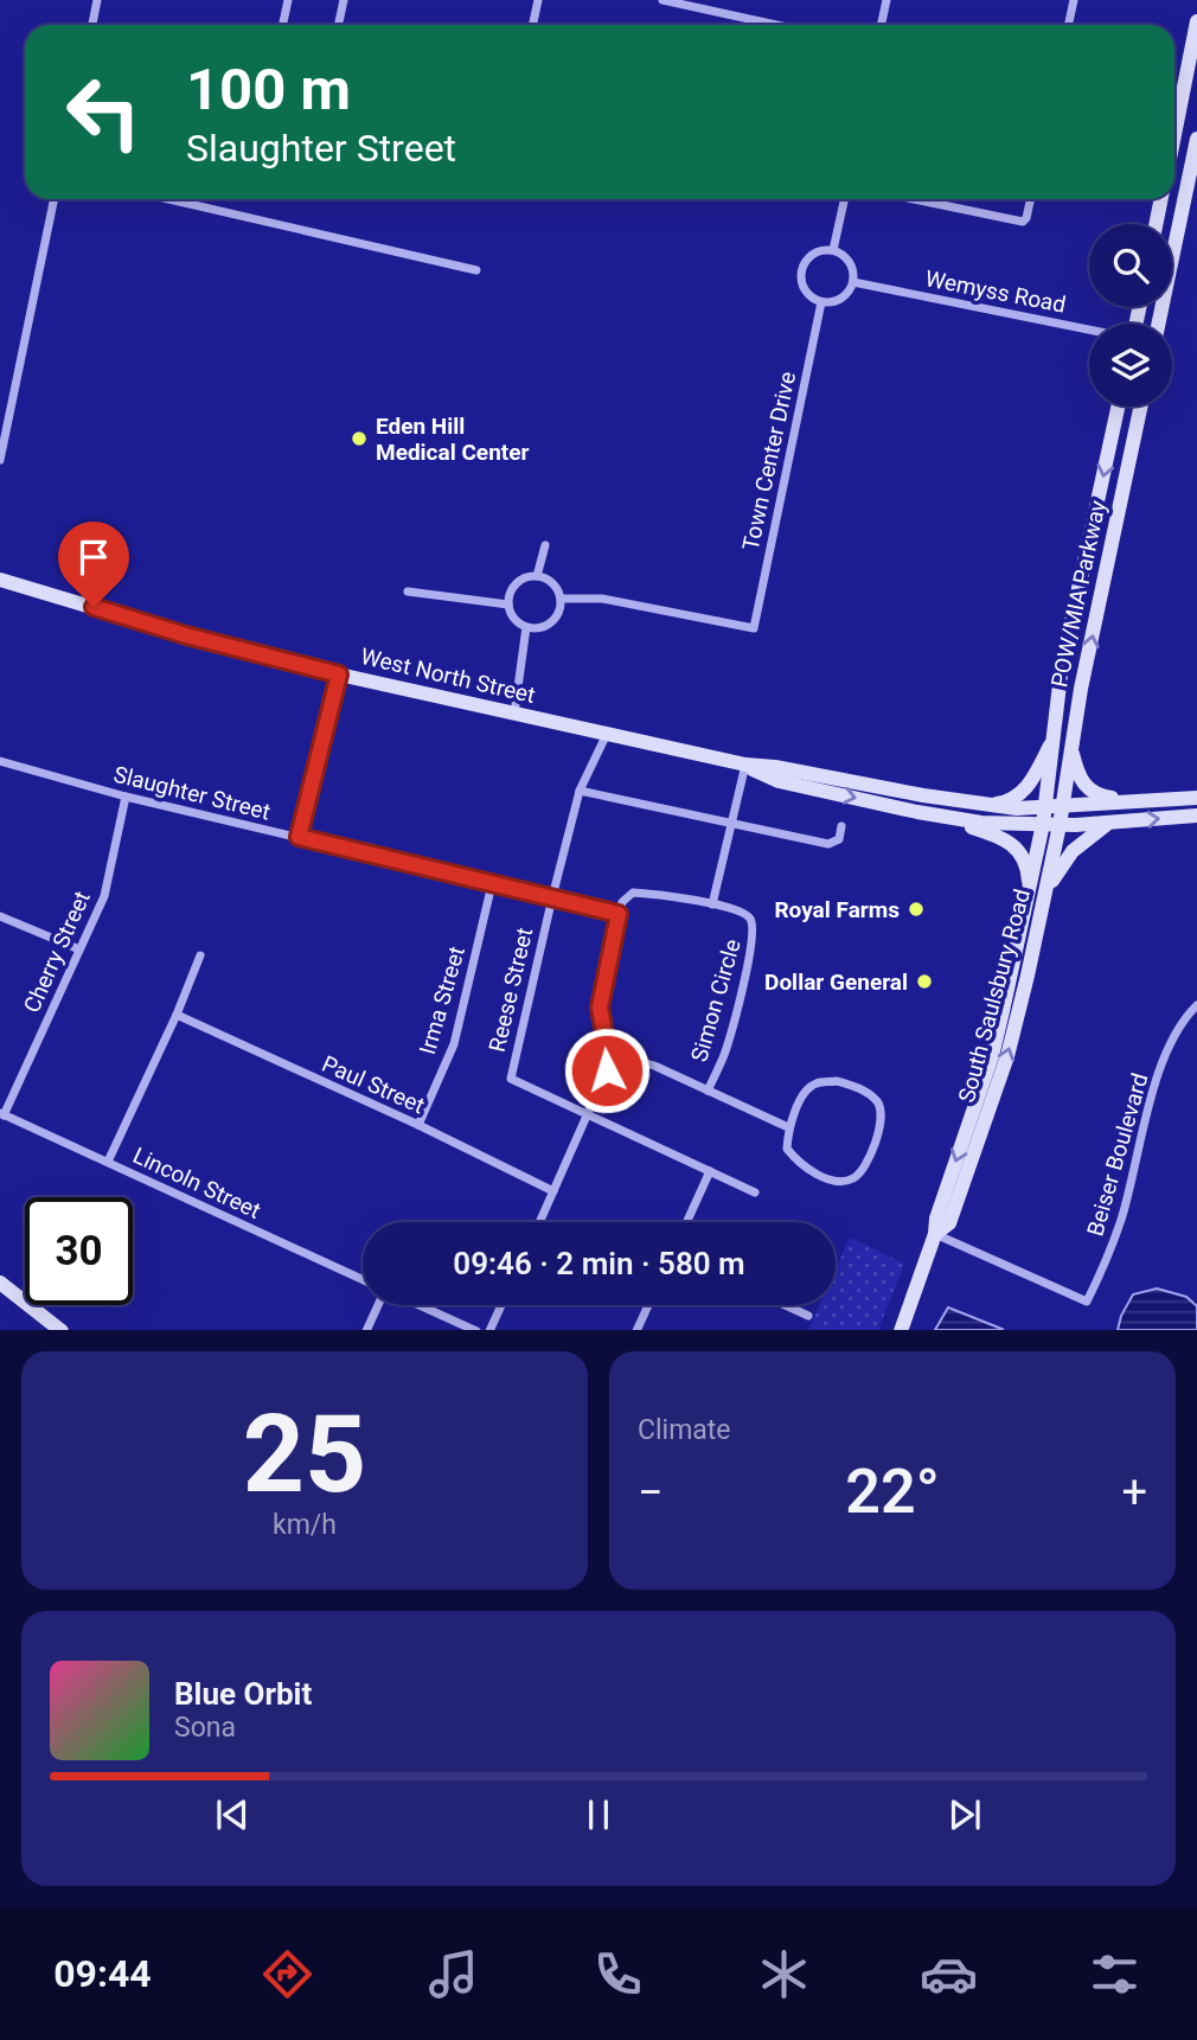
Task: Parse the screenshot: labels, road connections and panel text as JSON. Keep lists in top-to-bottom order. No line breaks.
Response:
{"streets":{"main road":["POW/MIA Parkway","West North Street","South Saulsbury Road"],"street":["Wemyss Road","Town Center Drive","Slaughter Street","Cherry Street","Reese Street","Irma Street","Simon Circle","Paul Street","Beiser Boulevard","Lincoln Street"]},"crossings":[["Wemyss Road","Town Center Drive"],["POW/MIA Parkway","West North Street"],["POW/MIA Parkway","South Saulsbury Road"],["West North Street","Reese Street"],["West North Street","South Saulsbury Road"],["Slaughter Street","Cherry Street"],["Slaughter Street","Reese Street"],["Slaughter Street","Irma Street"],["Slaughter Street","Simon Circle"],["Cherry Street","Lincoln Street"],["South Saulsbury Road","Beiser Boulevard"],["Irma Street","Paul Street"]],"places":["Eden Hill Medical Center","Royal Farms","Dollar General"],"page":{"turn":["100 m","Slaughter Street"],"limit":"30","trip":"09:46 · 2 min · 580 m","tile":[["25","km/h"],"Climate"],"heat":["−","22°","+"],"song":["Blue Orbit","Sona"],"tabs":"09:44"}}
